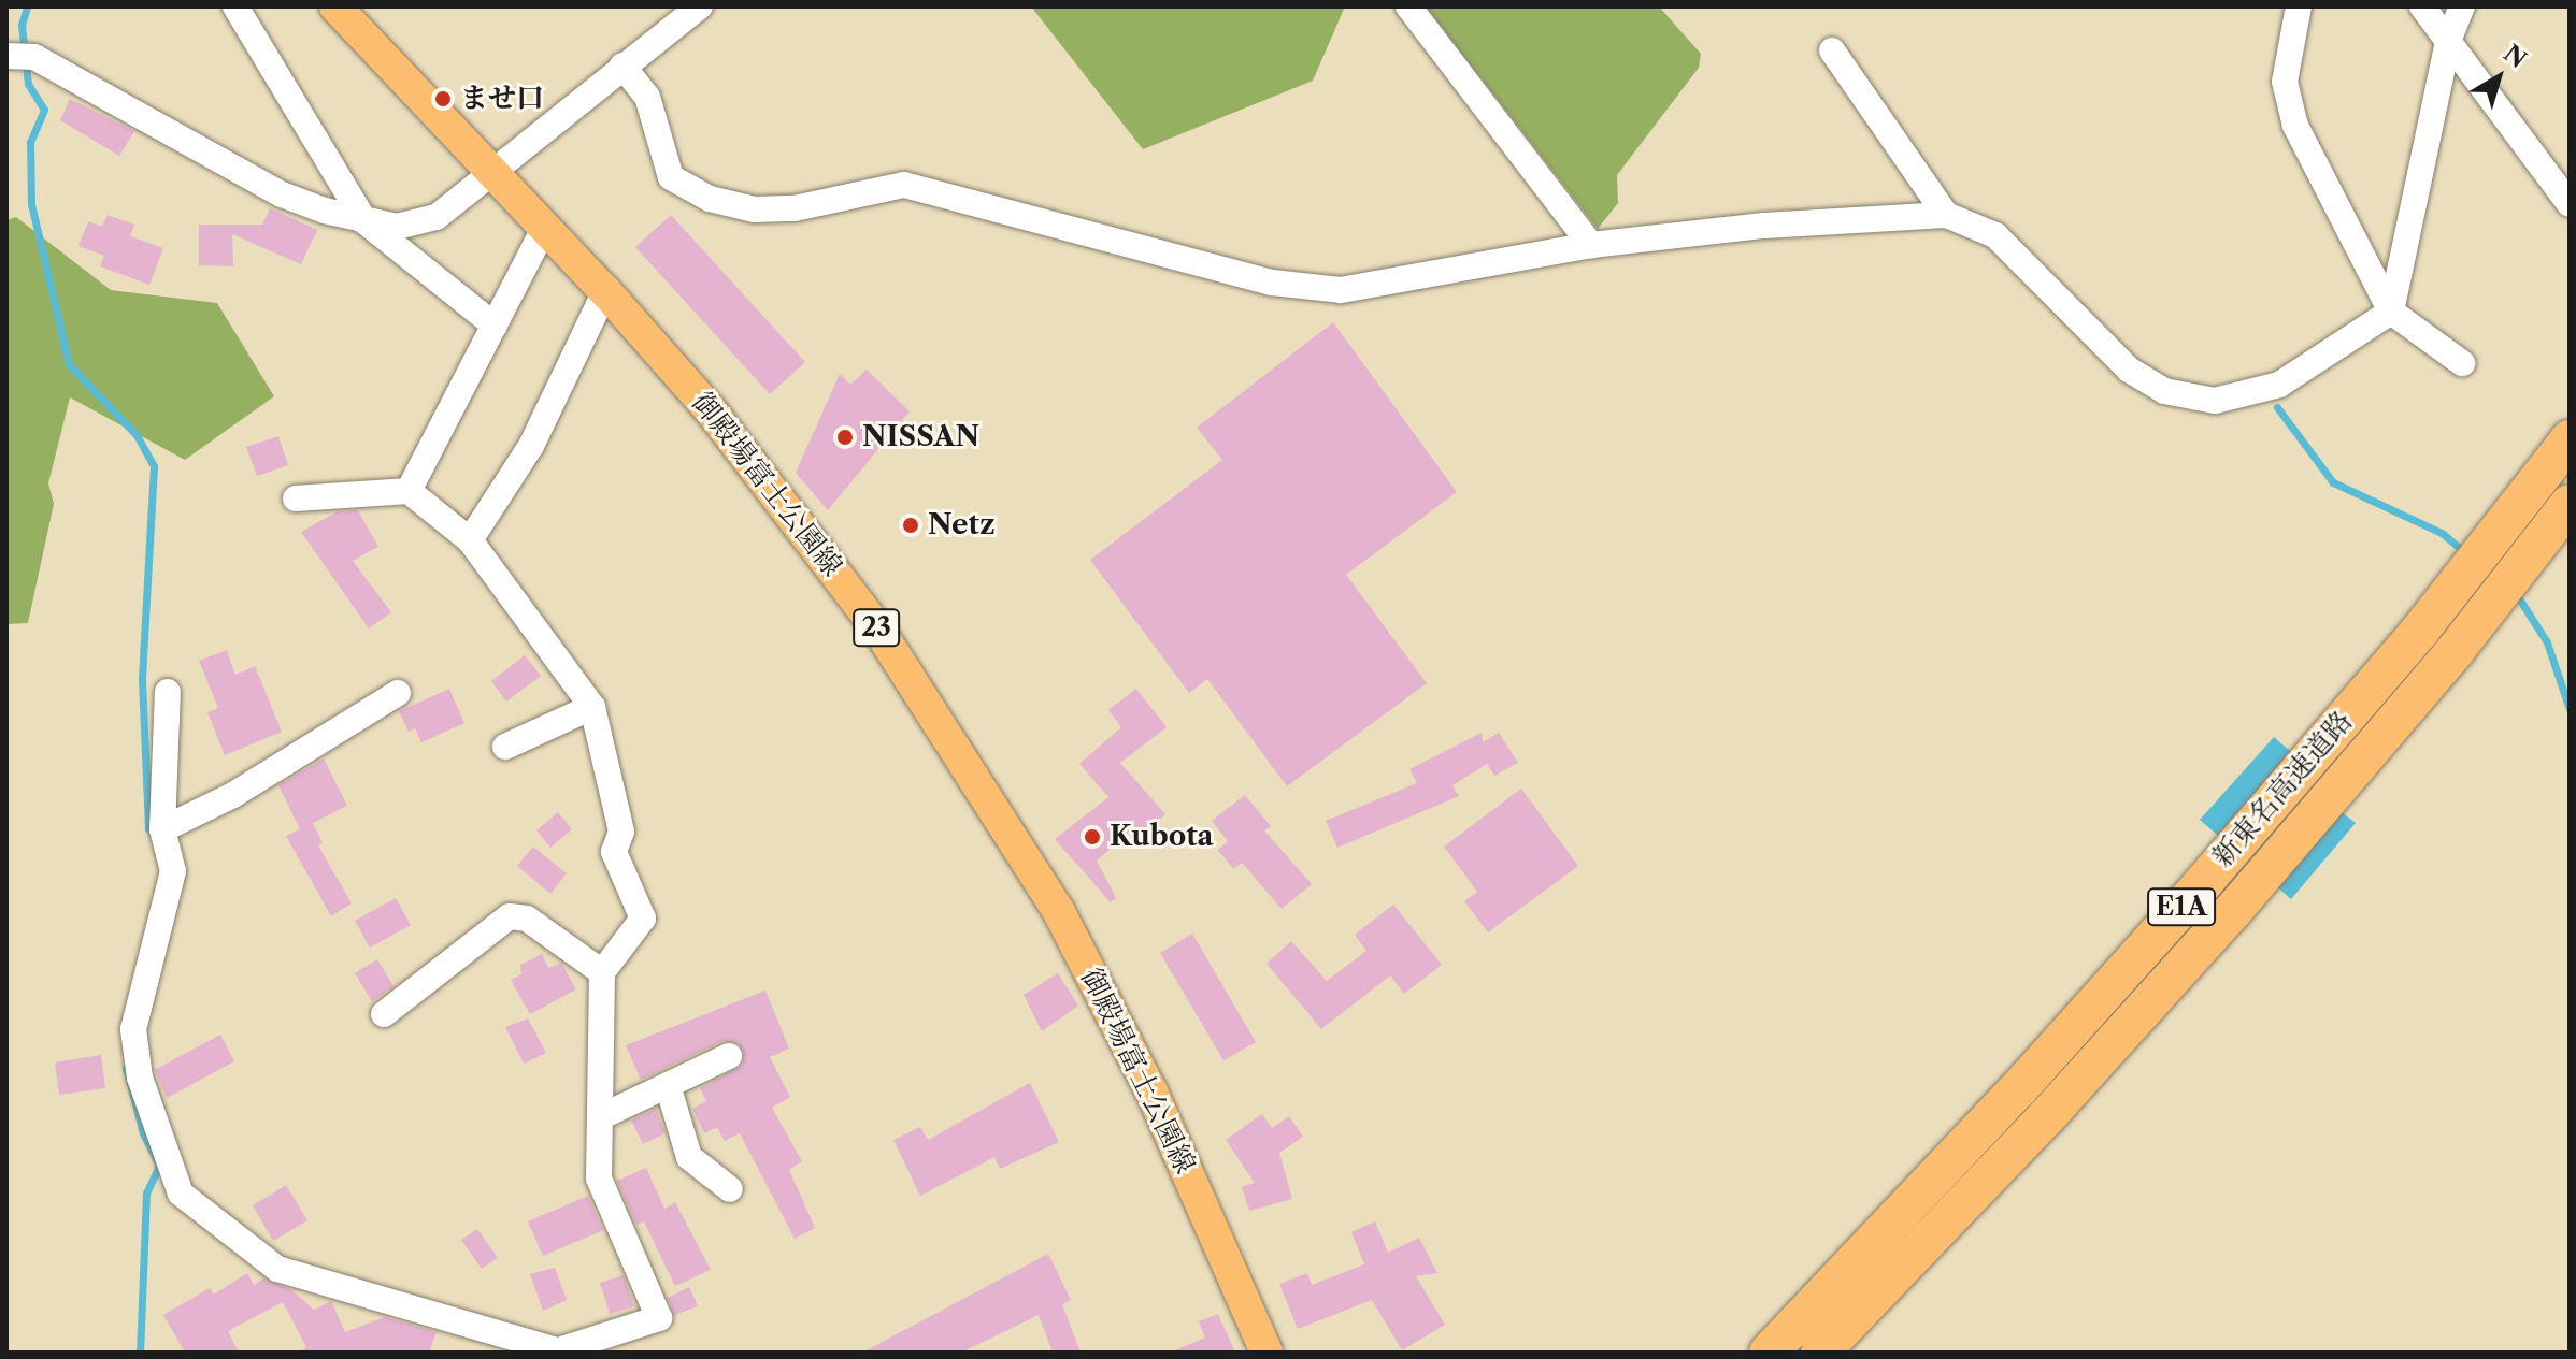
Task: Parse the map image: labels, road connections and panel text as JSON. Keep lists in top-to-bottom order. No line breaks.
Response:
{"streets":{"highway":["新東名高速道路","E1A"],"main road":["御殿場富士公園線","23"]},"places":["ませ口","NISSAN","Netz","Kubota"],"north":"top right"}
